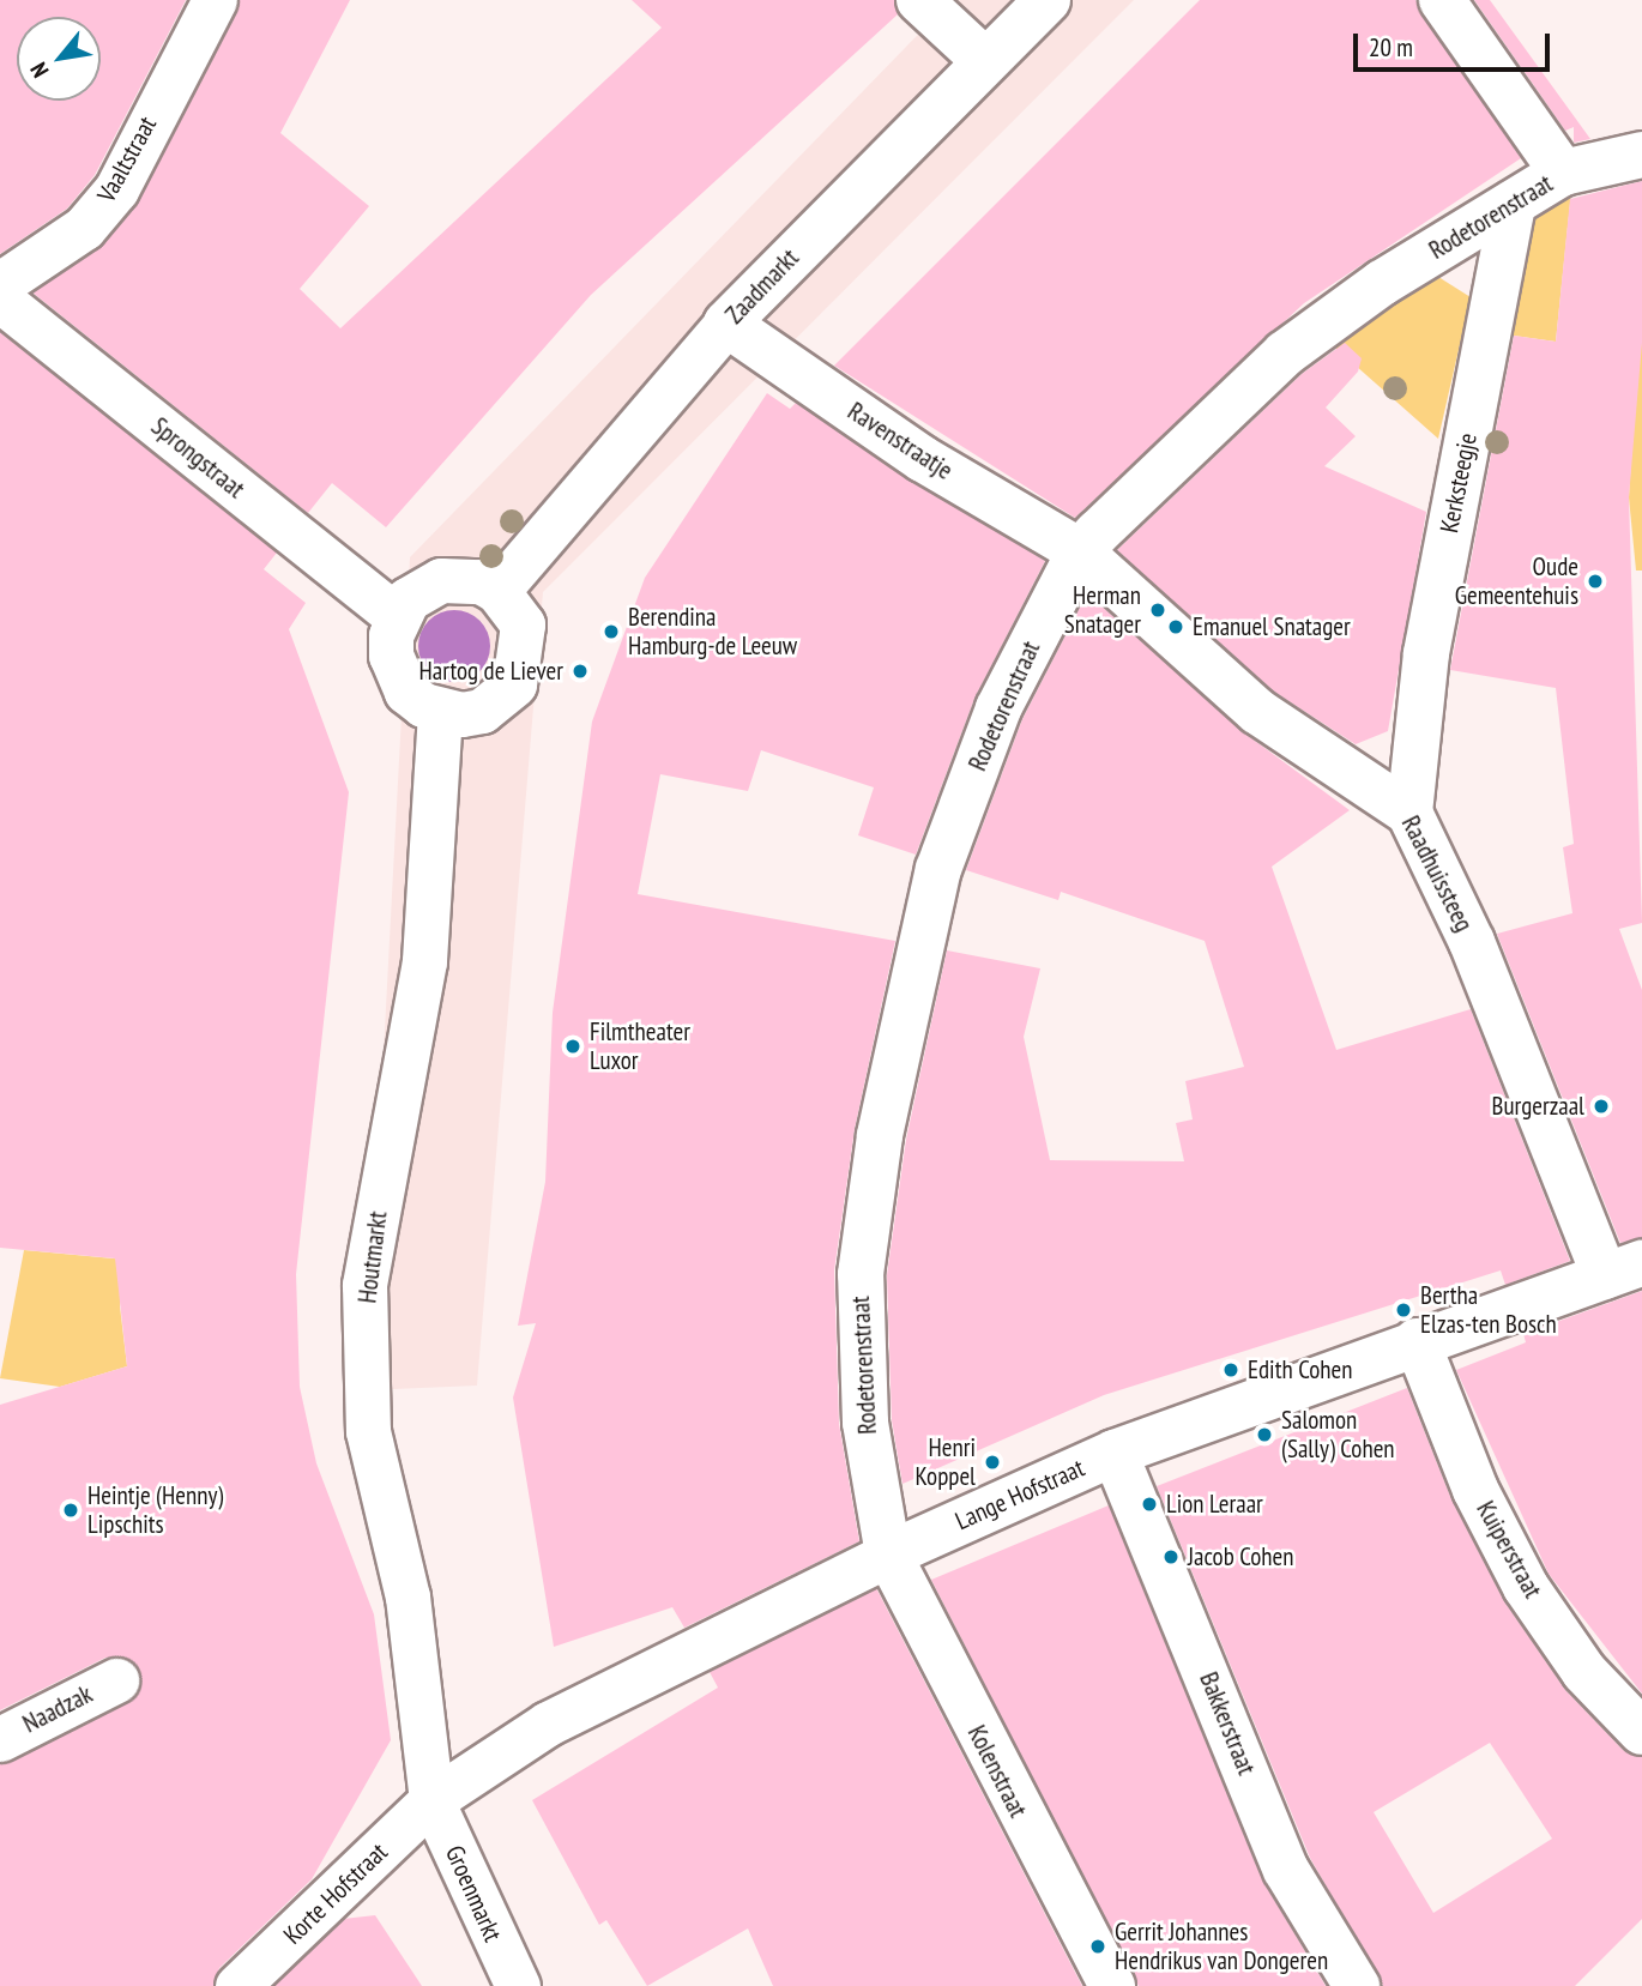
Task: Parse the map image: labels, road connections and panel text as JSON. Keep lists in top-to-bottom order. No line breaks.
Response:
{"streets":{"street":["Vaaltstraat","Rodetorenstraat","Zaadmarkt","Ravenstraatje","Sprongstraat","Kerksteegje","Raadhuissteeg","Houtmarkt","Lange Hofstraat","Kuiperstraat","Naadzak","Bakkerstraat","Kolenstraat","Korte Hofstraat","Groenmarkt"]},"crossings":[["Rodetorenstraat","Ravenstraatje"],["Rodetorenstraat","Kerksteegje"],["Rodetorenstraat","Raadhuissteeg"],["Rodetorenstraat","Lange Hofstraat"],["Rodetorenstraat","Kolenstraat"],["Zaadmarkt","Ravenstraatje"],["Zaadmarkt","Sprongstraat"],["Zaadmarkt","Houtmarkt"],["Ravenstraatje","Raadhuissteeg"],["Sprongstraat","Houtmarkt"],["Kerksteegje","Raadhuissteeg"],["Raadhuissteeg","Lange Hofstraat"],["Houtmarkt","Lange Hofstraat"],["Houtmarkt","Korte Hofstraat"],["Houtmarkt","Groenmarkt"],["Lange Hofstraat","Kuiperstraat"],["Lange Hofstraat","Bakkerstraat"],["Lange Hofstraat","Kolenstraat"],["Lange Hofstraat","Korte Hofstraat"],["Lange Hofstraat","Groenmarkt"],["Korte Hofstraat","Groenmarkt"]],"places":["Oude Gemeentehuis","Herman Snatager","Emanuel Snatager","Berendina Hamburg-de Leeuw","Hartog de Liever","Filmtheater Luxor","Burgerzaal","Bertha Elzas-ten Bosch","Edith Cohen","Salomon (Sally) Cohen","Henri Koppel","Lion Leraar","Heintje (Henny) Lipschits","Jacob Cohen","Gerrit Johannes Hendrikus van Dongeren"],"scale_bar":"20 m","north":"bottom left"}
